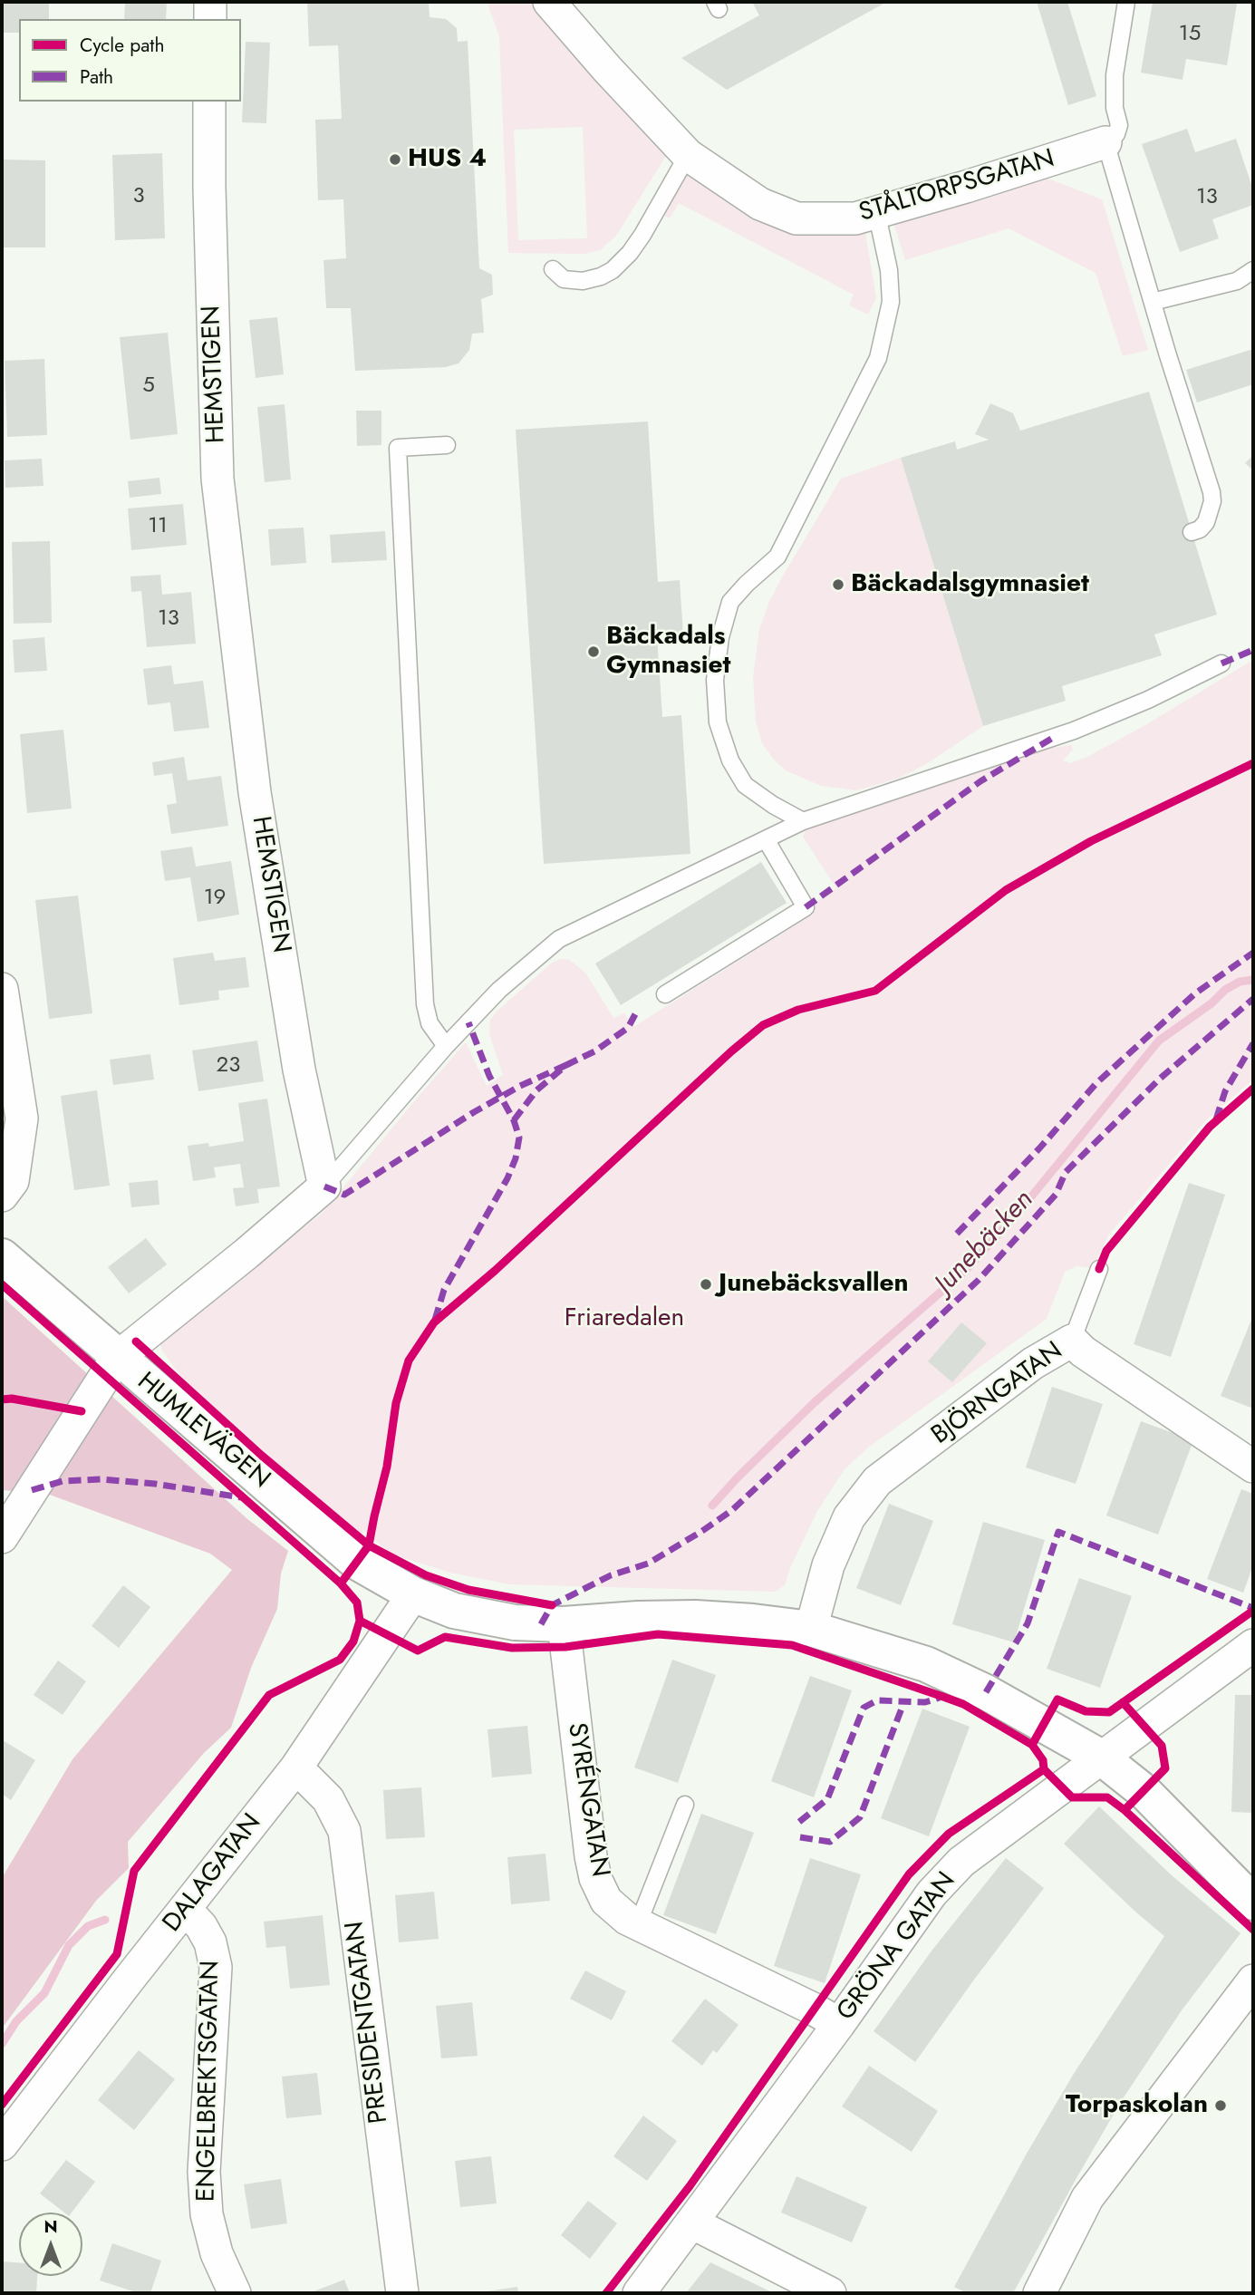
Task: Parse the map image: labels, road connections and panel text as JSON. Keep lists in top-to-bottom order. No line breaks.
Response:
{"streets":{"street":["STÅLTORPSGATAN","HEMSTIGEN","BJÖRNGATAN","HUMLEVÄGEN","SYRÉNGATAN","DALAGATAN","GRÖNA GATAN","PRESIDENTGATAN","ENGELBREKTSGATAN"]},"crossings":[["BJÖRNGATAN","HUMLEVÄGEN"],["HUMLEVÄGEN","SYRÉNGATAN"],["HUMLEVÄGEN","DALAGATAN"],["HUMLEVÄGEN","GRÖNA GATAN"],["SYRÉNGATAN","GRÖNA GATAN"],["DALAGATAN","PRESIDENTGATAN"],["DALAGATAN","ENGELBREKTSGATAN"]],"water":["Junebäcken"],"parks":["Friaredalen"],"places":["HUS 4","Bäckadalsgymnasiet","Bäckadals Gymnasiet","Junebäcksvallen","Torpaskolan"],"house_numbers":["15","3","13","5","11","13","19","23"],"legend":["Cycle path","Path"],"north":"top"}
